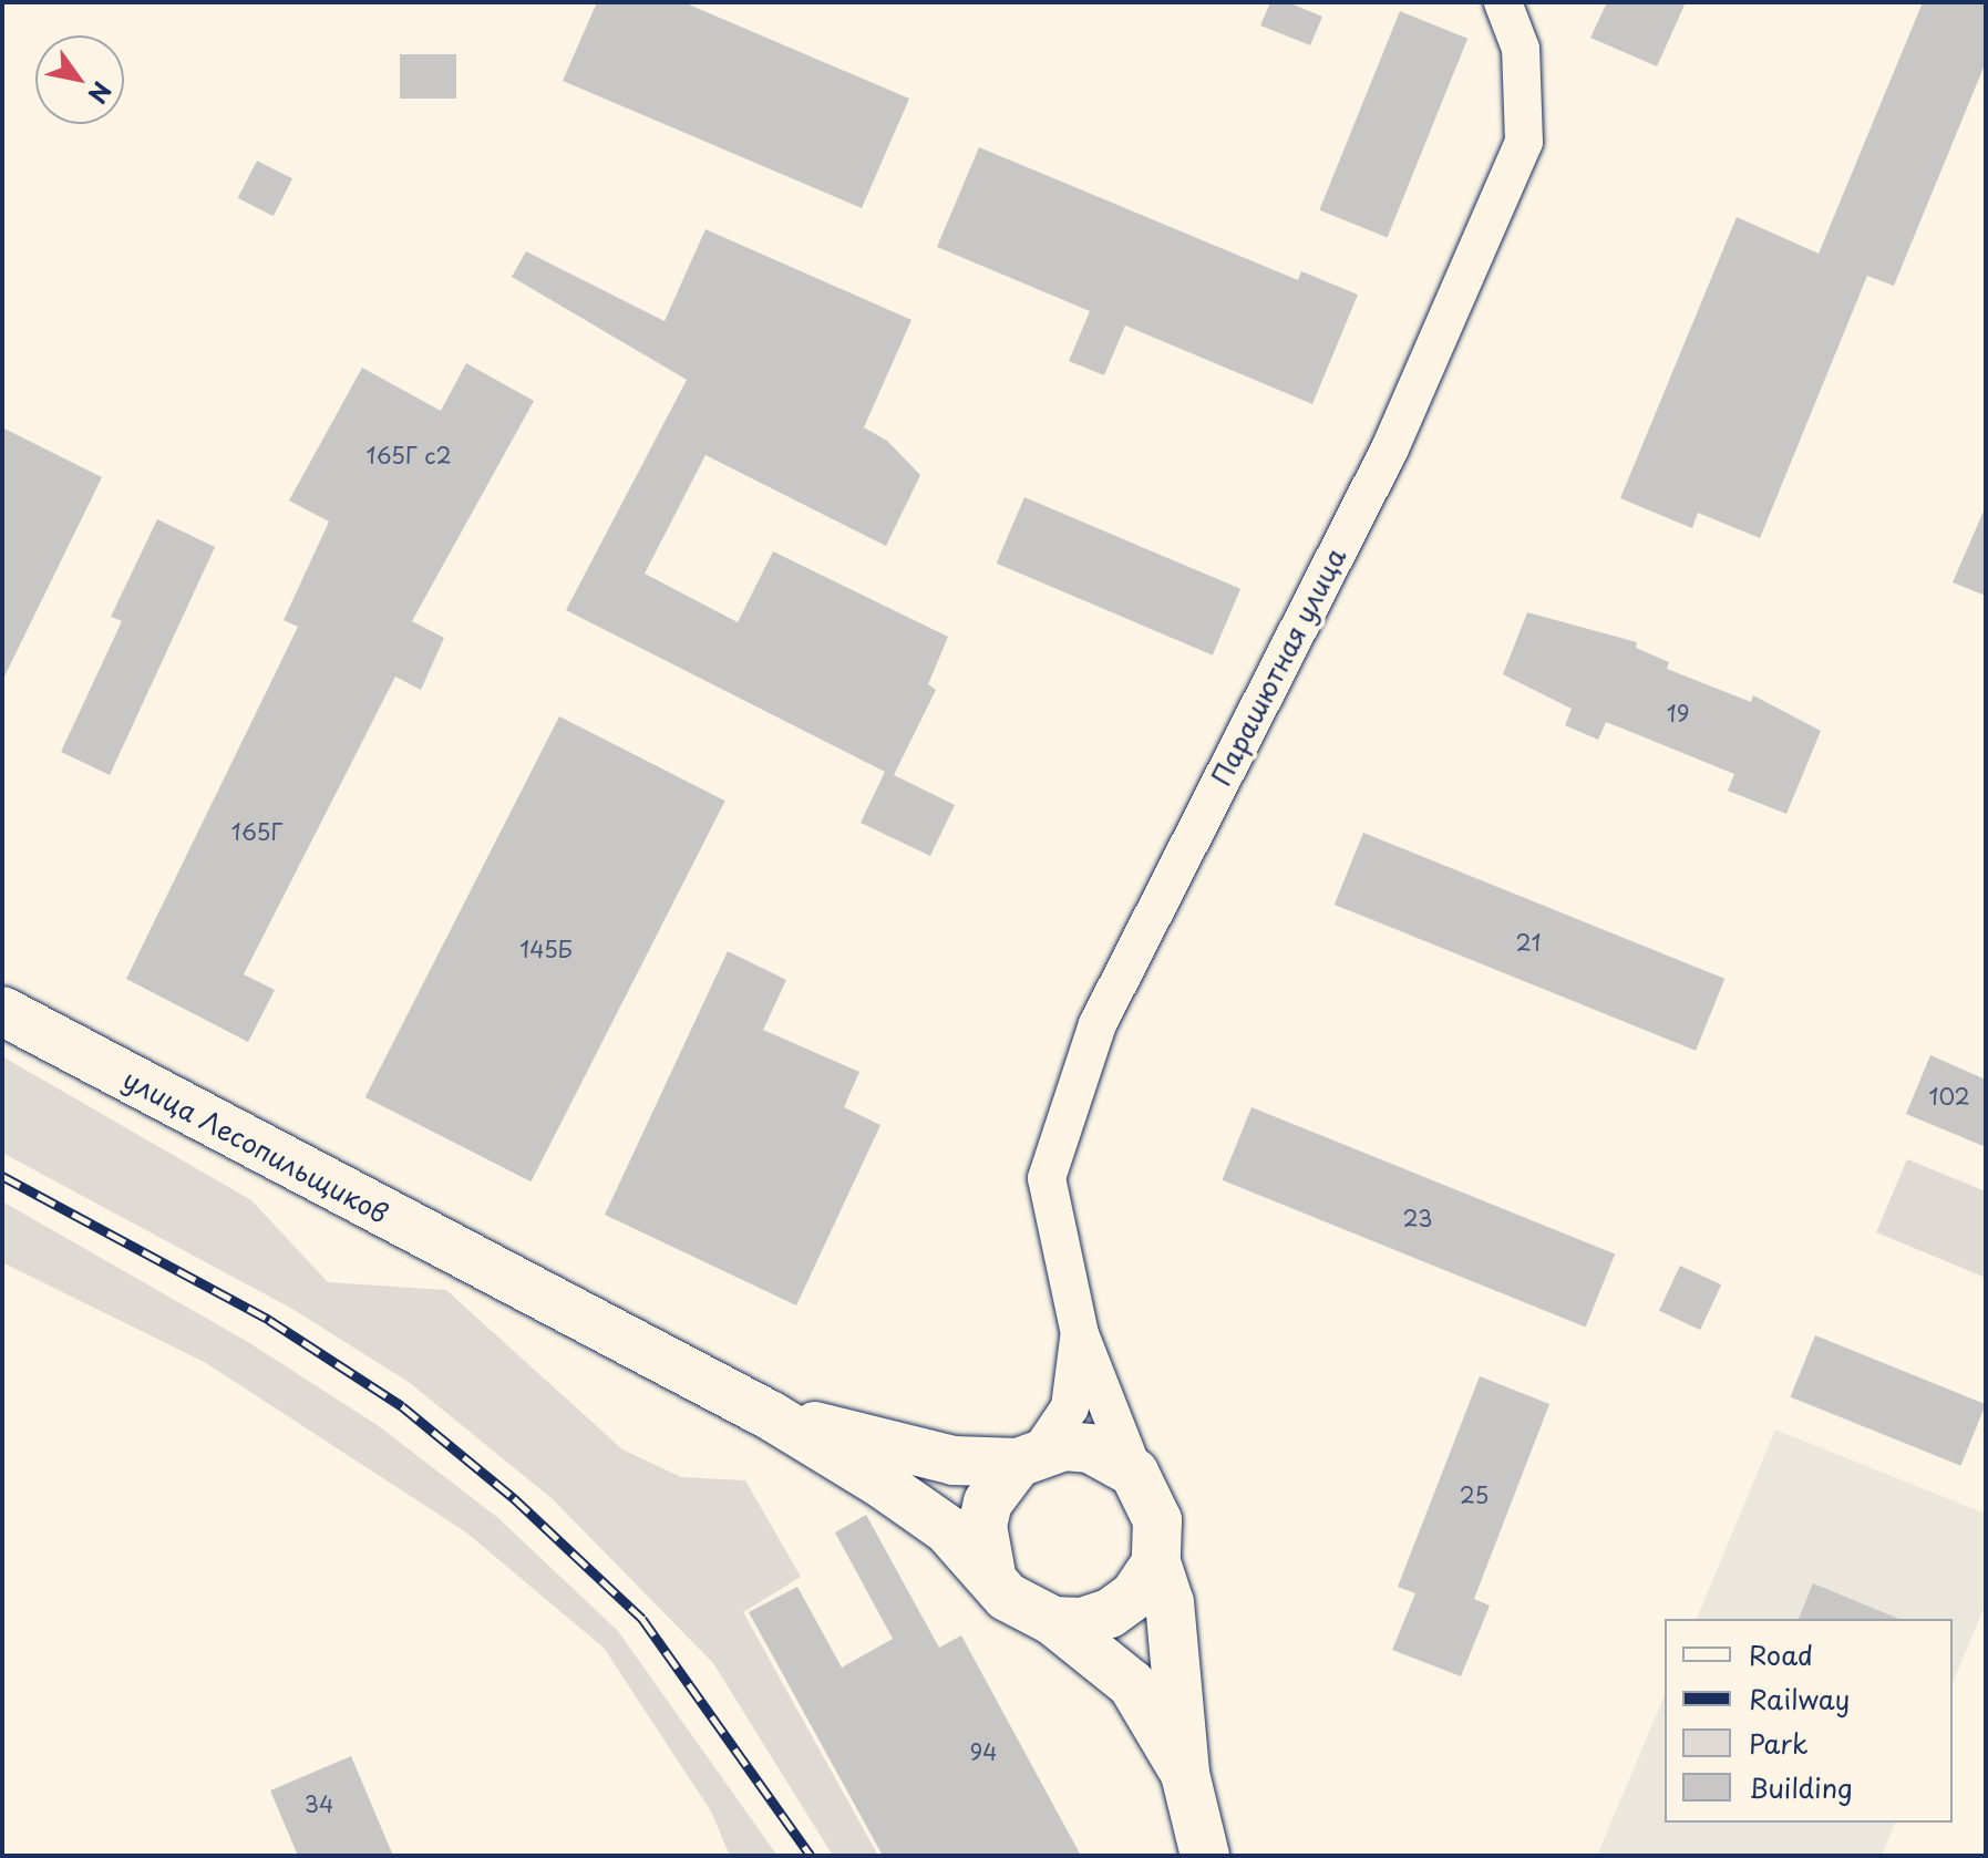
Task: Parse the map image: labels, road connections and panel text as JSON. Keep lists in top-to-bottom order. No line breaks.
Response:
{"streets":{"main road":["улица Лесопильщиков"],"street":["Парашютная улица"]},"house_numbers":["165Г с2","19","165Г","21","145Б","102","23","25","94","34"],"legend":["Road","Railway","Park","Building"],"north":"bottom right"}
